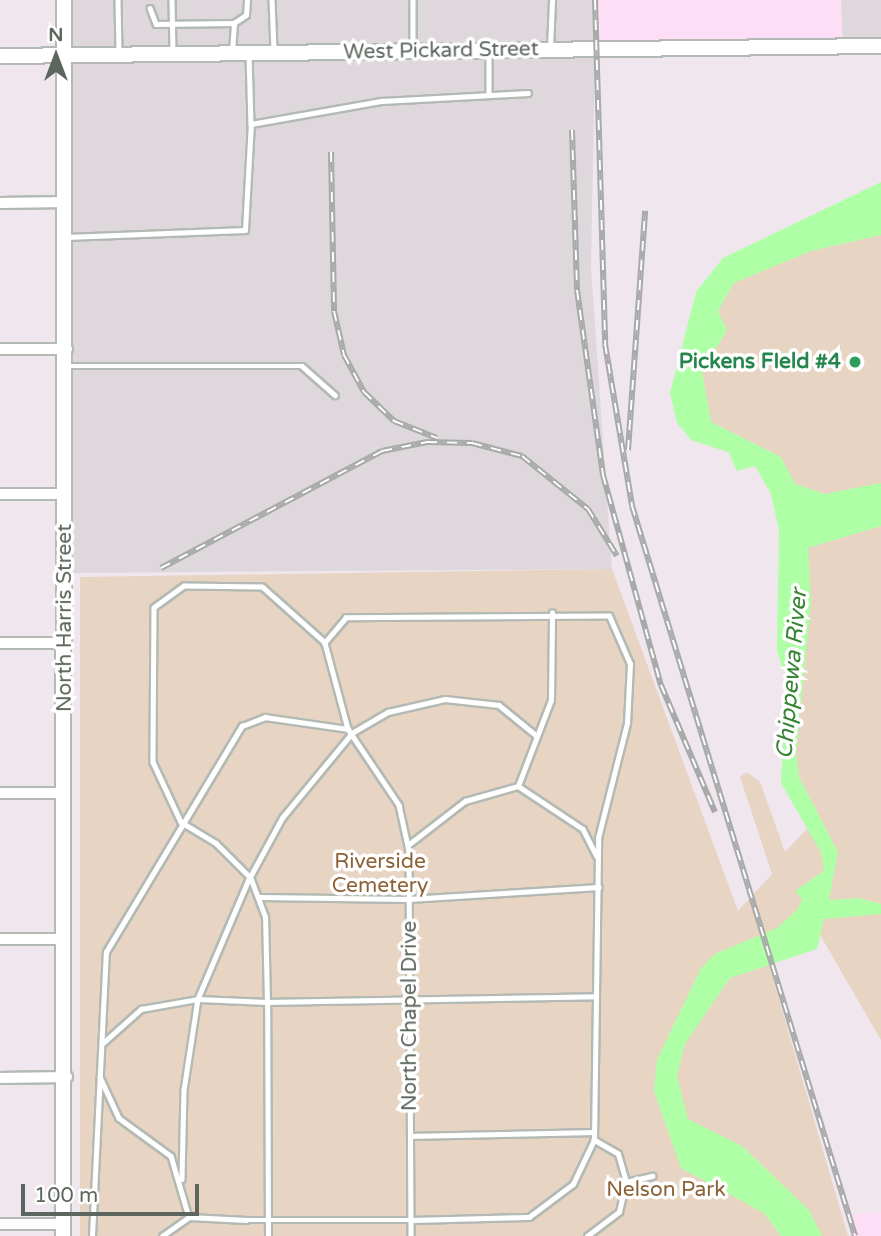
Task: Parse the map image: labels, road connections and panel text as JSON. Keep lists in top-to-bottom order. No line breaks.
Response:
{"streets":{"street":["West Pickard Street","North Harris Street"],"lane":["North Chapel Drive"]},"crossings":[["West Pickard Street","North Harris Street"]],"water":["Chippewa River"],"parks":["Riverside Cemetery","Nelson Park"],"places":["Pickens FIeld #4"],"scale_bar":"100 m","north":"top"}
